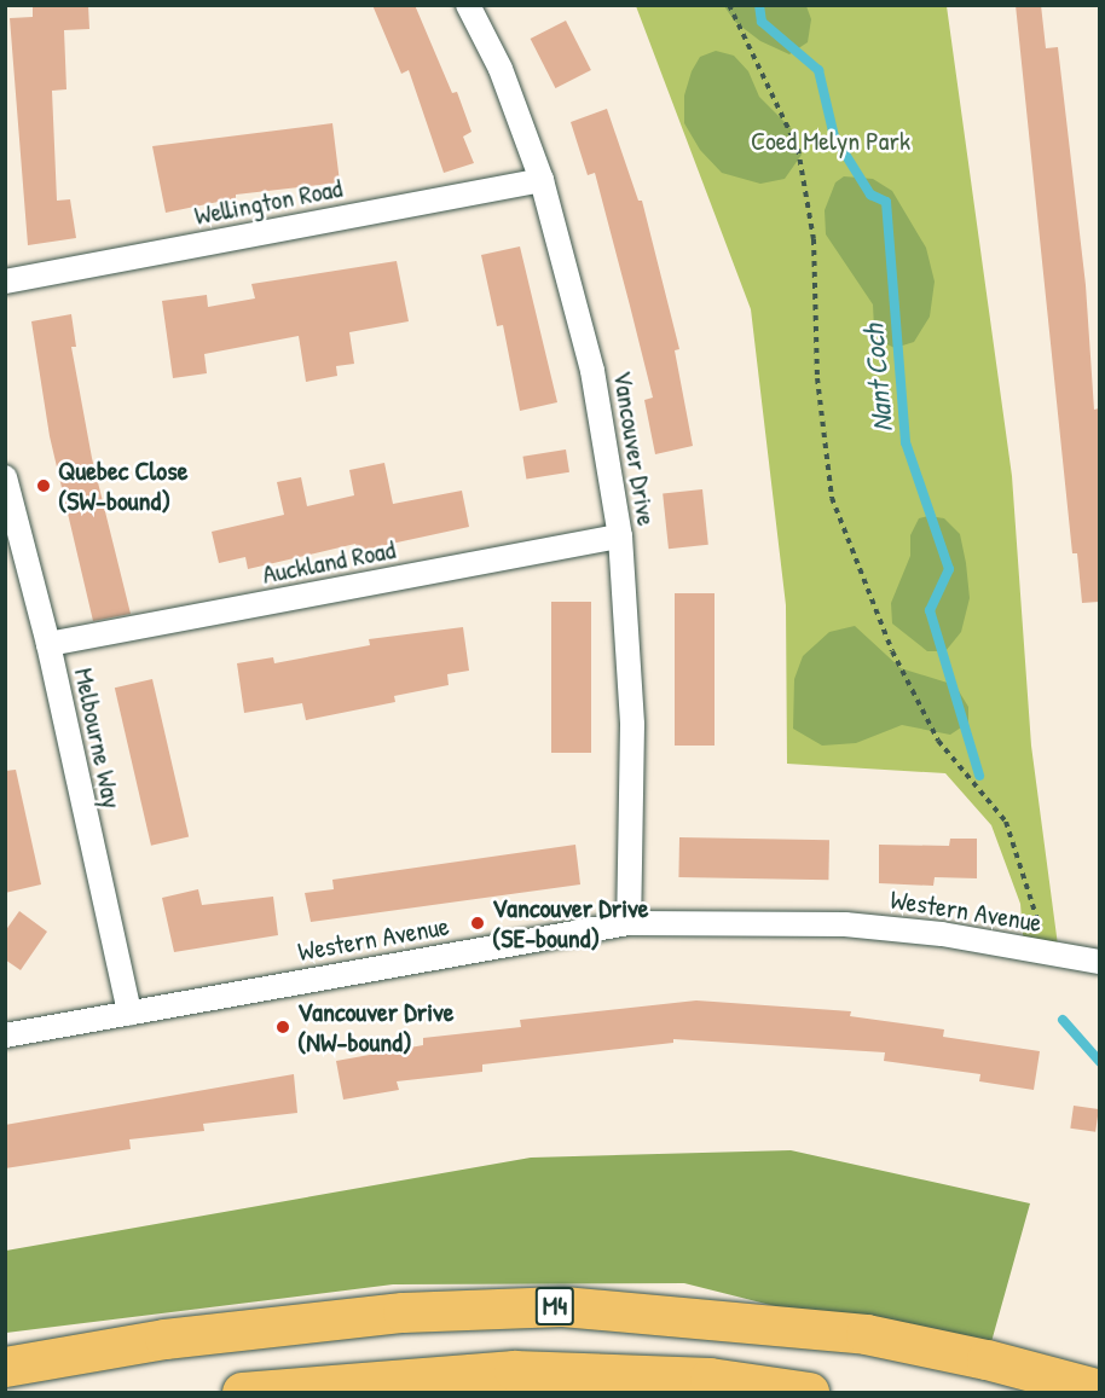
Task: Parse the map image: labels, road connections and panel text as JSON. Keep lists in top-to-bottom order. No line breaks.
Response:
{"streets":{"highway":["M4"],"street":["Wellington Road","Vancouver Drive","Auckland Road","Melbourne Way","Western Avenue"]},"crossings":[["Wellington Road","Vancouver Drive"],["Vancouver Drive","Auckland Road"],["Vancouver Drive","Western Avenue"],["Auckland Road","Melbourne Way"],["Melbourne Way","Western Avenue"]],"water":["Nant Coch"],"parks":["Coed Melyn Park"],"places":["Quebec Close (SW-bound)","Vancouver Drive (SE-bound)","Vancouver Drive (NW-bound)"]}
